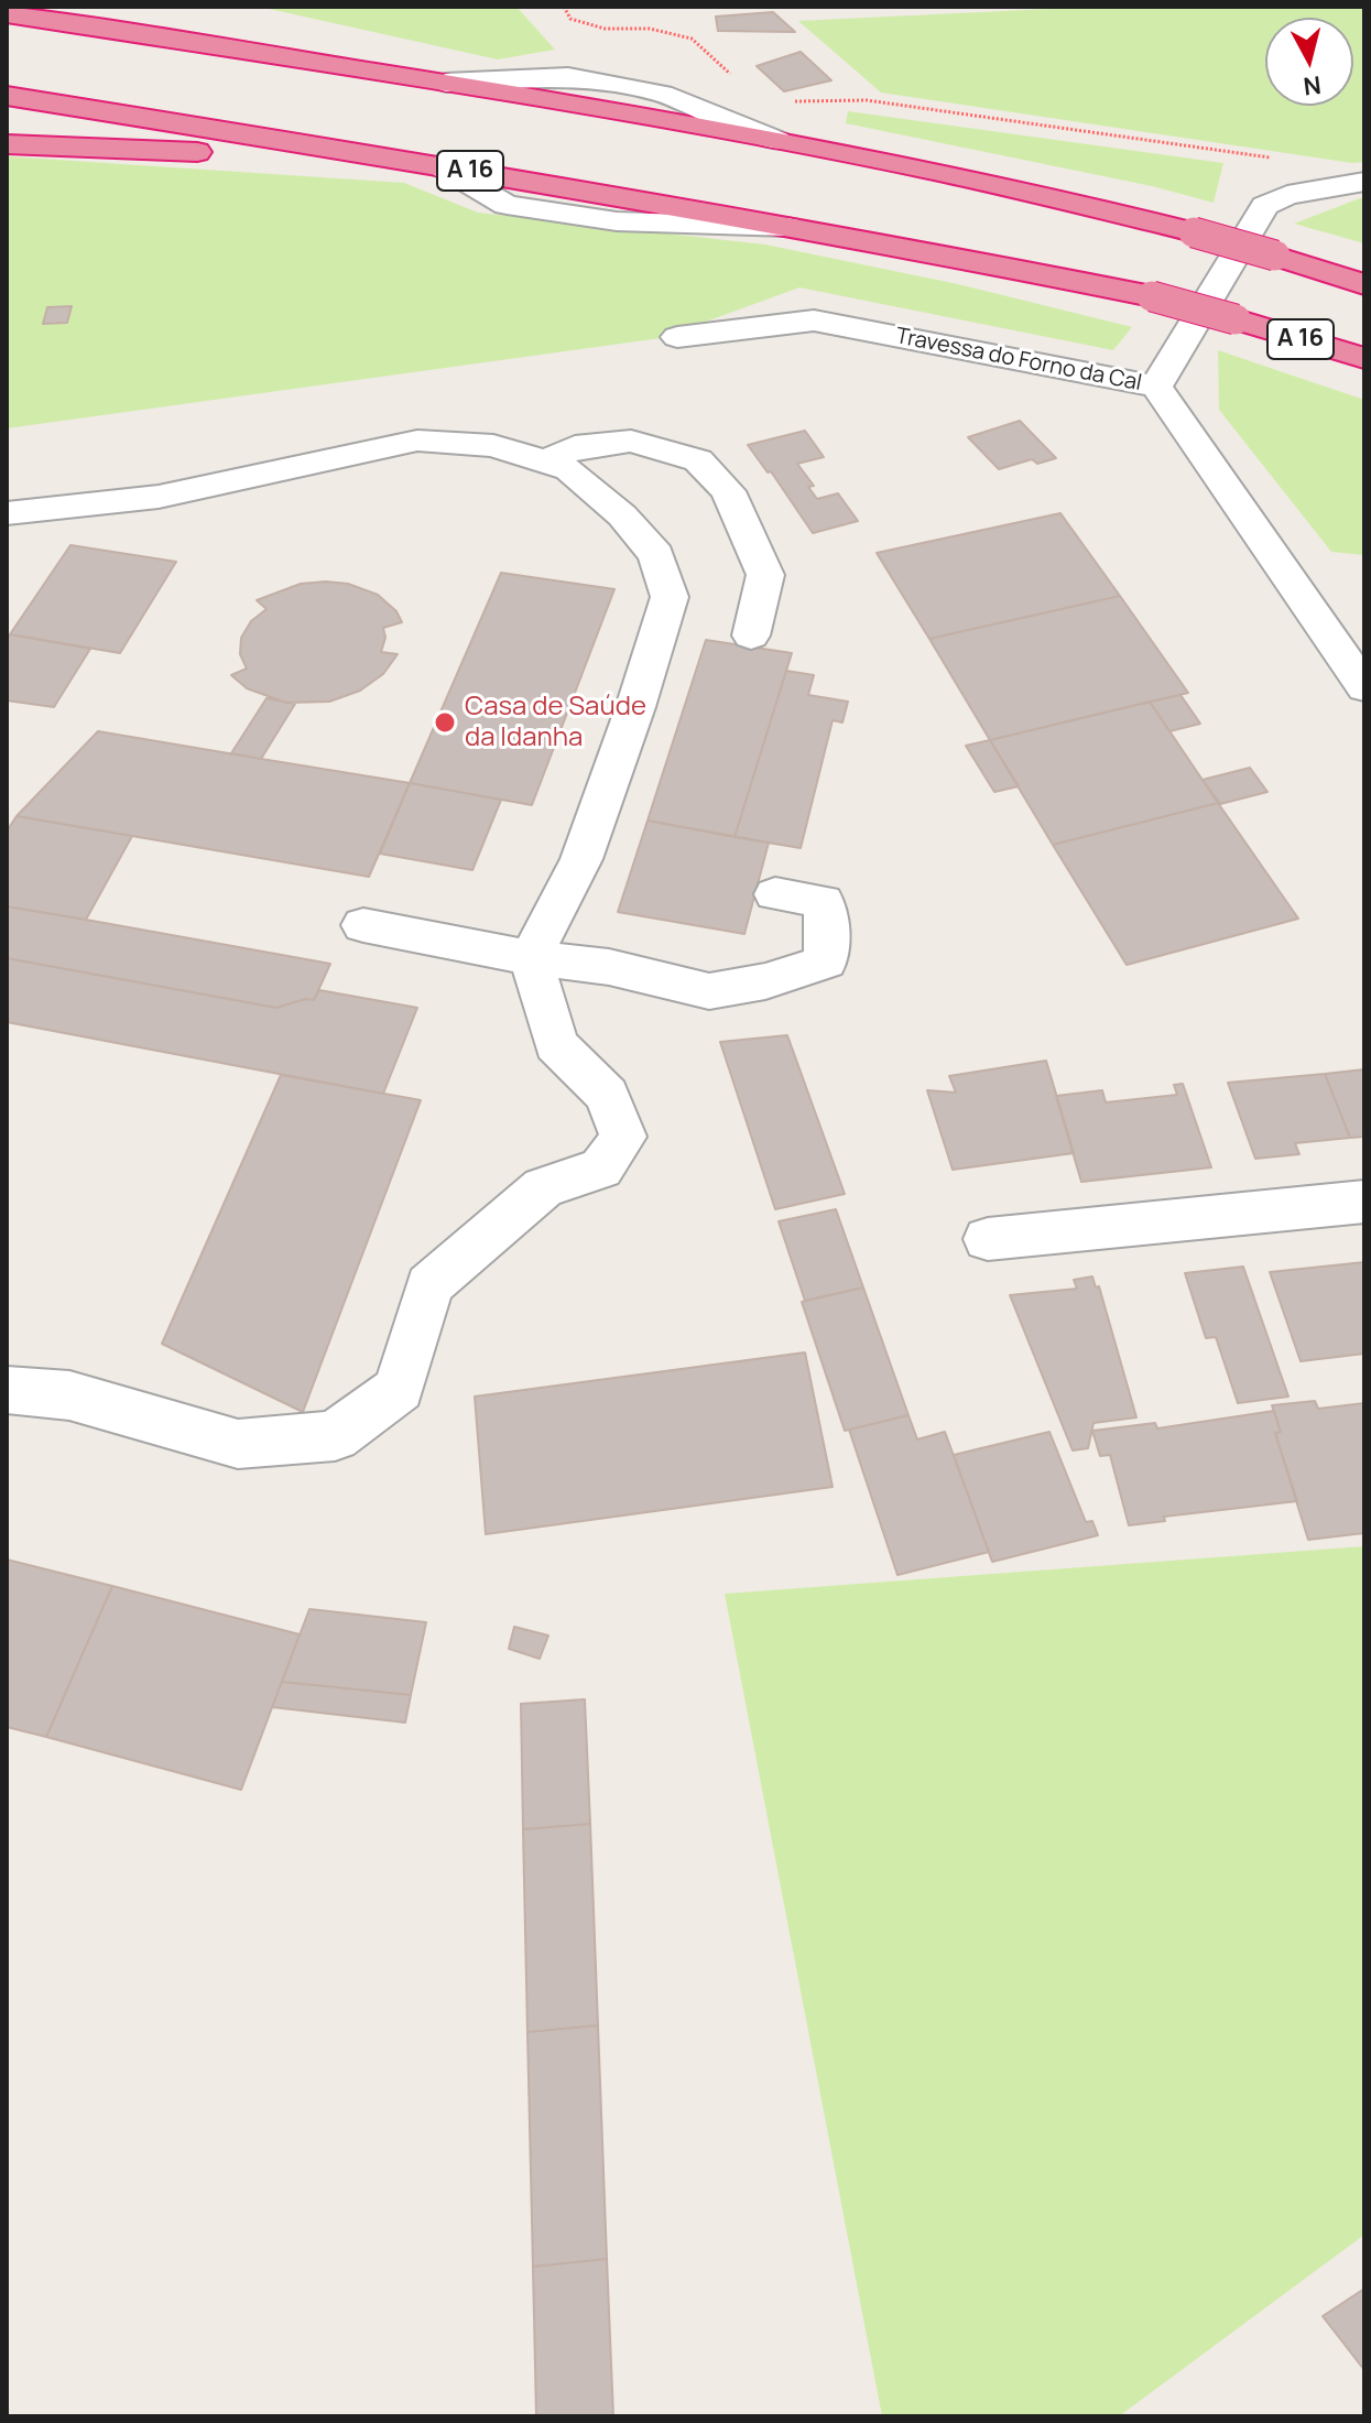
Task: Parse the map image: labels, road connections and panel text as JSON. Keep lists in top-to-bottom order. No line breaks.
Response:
{"streets":{"highway":["A 16"],"street":["Travessa do Forno da Cal"]},"places":["Casa de Saúde da Idanha"],"north":"bottom"}
